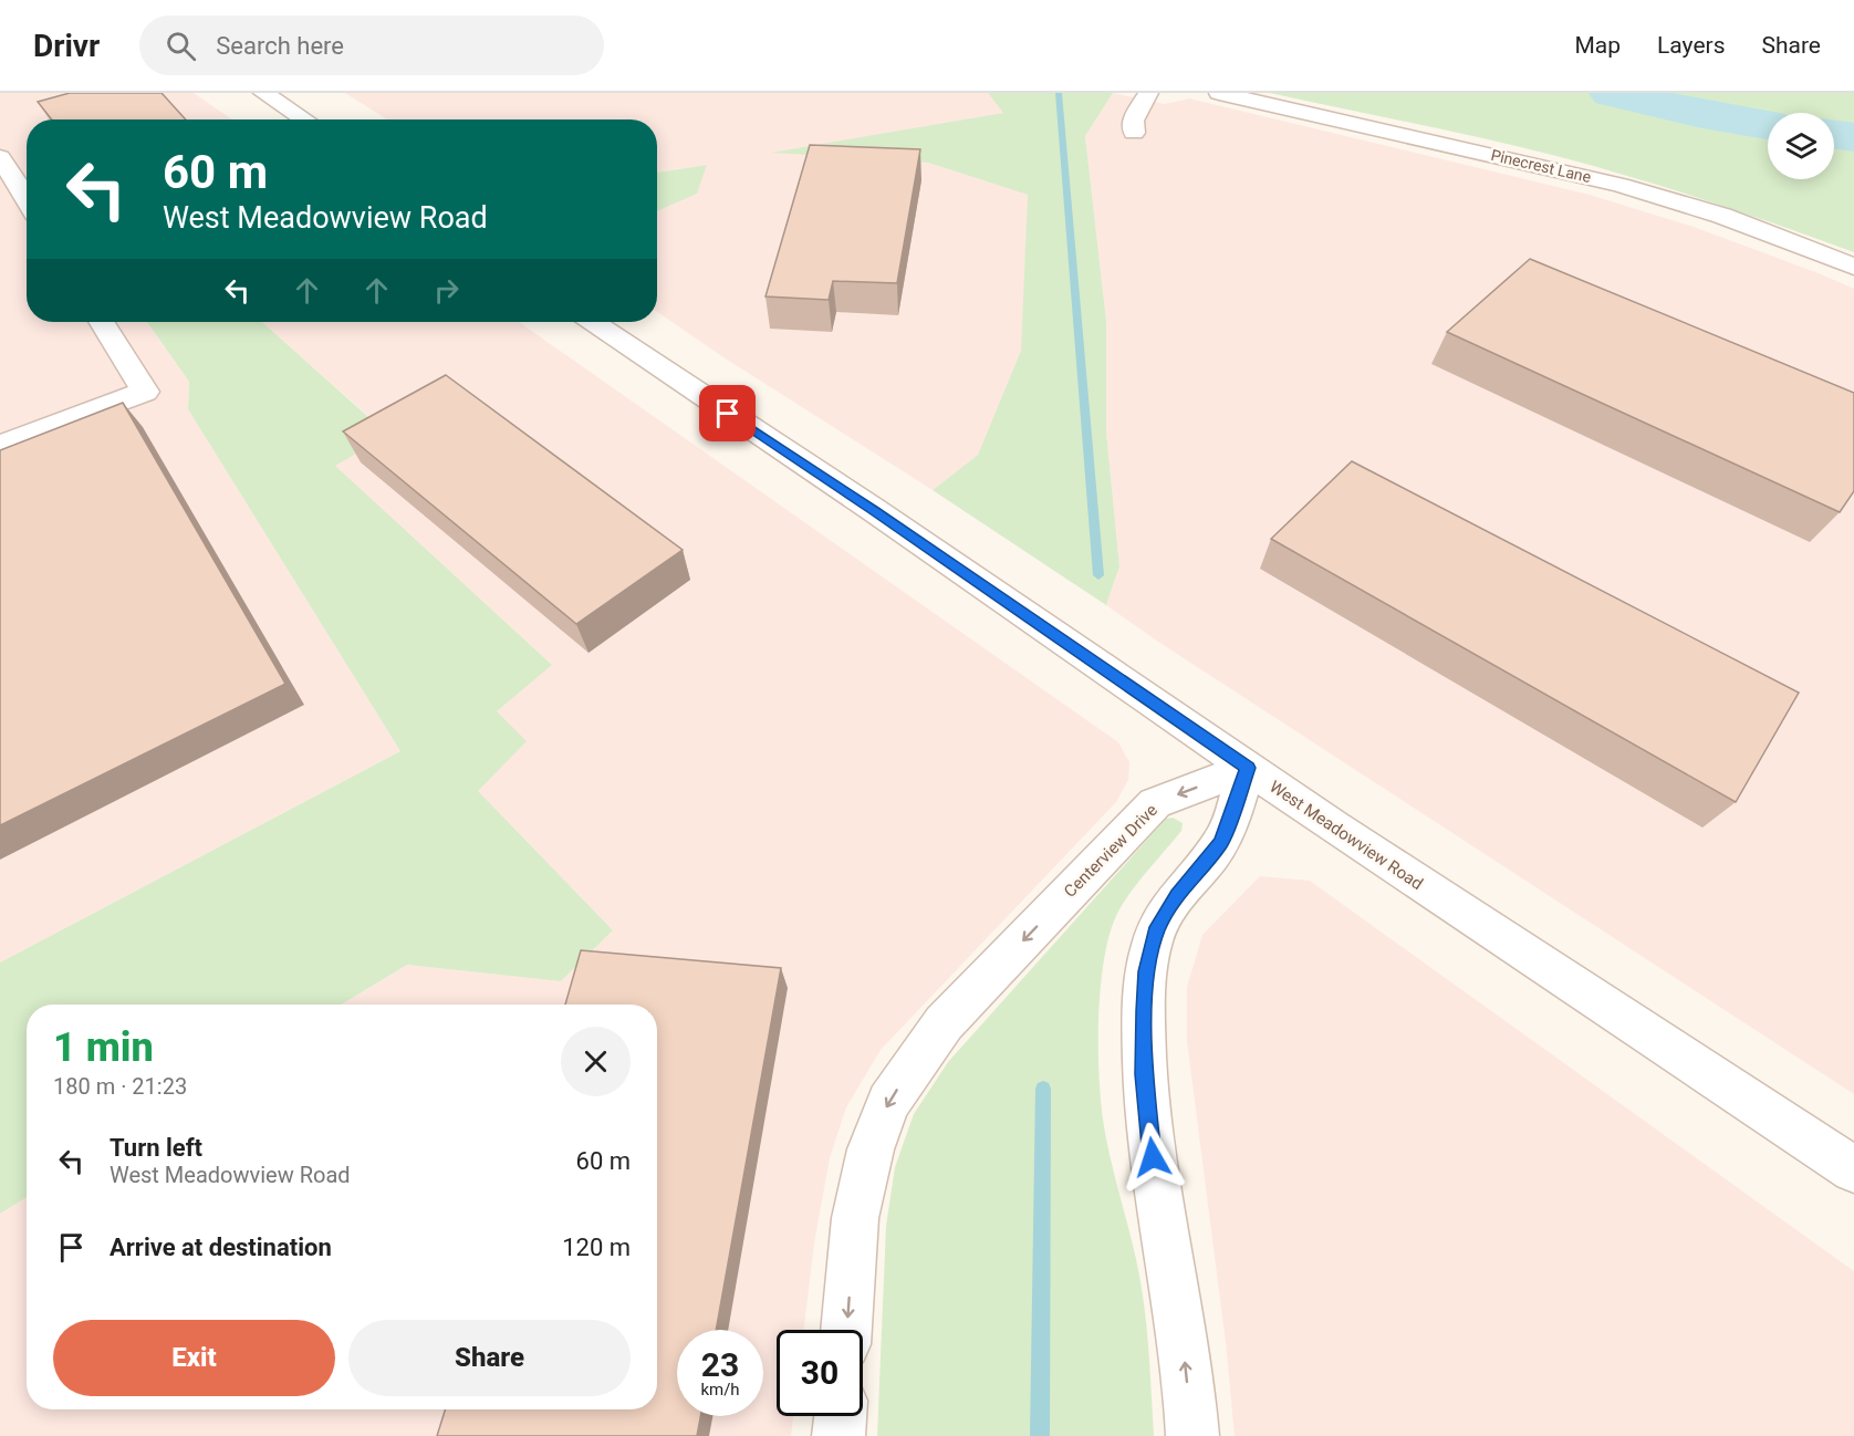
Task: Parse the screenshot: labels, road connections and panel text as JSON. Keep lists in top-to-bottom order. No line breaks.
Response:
{"streets":{"street":["Pinecrest Lane","West Meadowview Road","Centerview Drive"]},"crossings":[["West Meadowview Road","Centerview Drive"]],"one_way":["Centerview Drive"],"page":{"header":"Drivr","search":"Search here","nav":["Map","Layers","Share"],"turn":["60 m","West Meadowview Road"],"heading":["1 min","180 m · 21:23"],"list":[{"name":"Turn left","note":"West Meadowview Road","value":"60 m"},{"name":"Arrive at destination","value":"120 m"}],"buttons":["Exit","Share"],"speed":"23 km/h","limit":"30"}}
